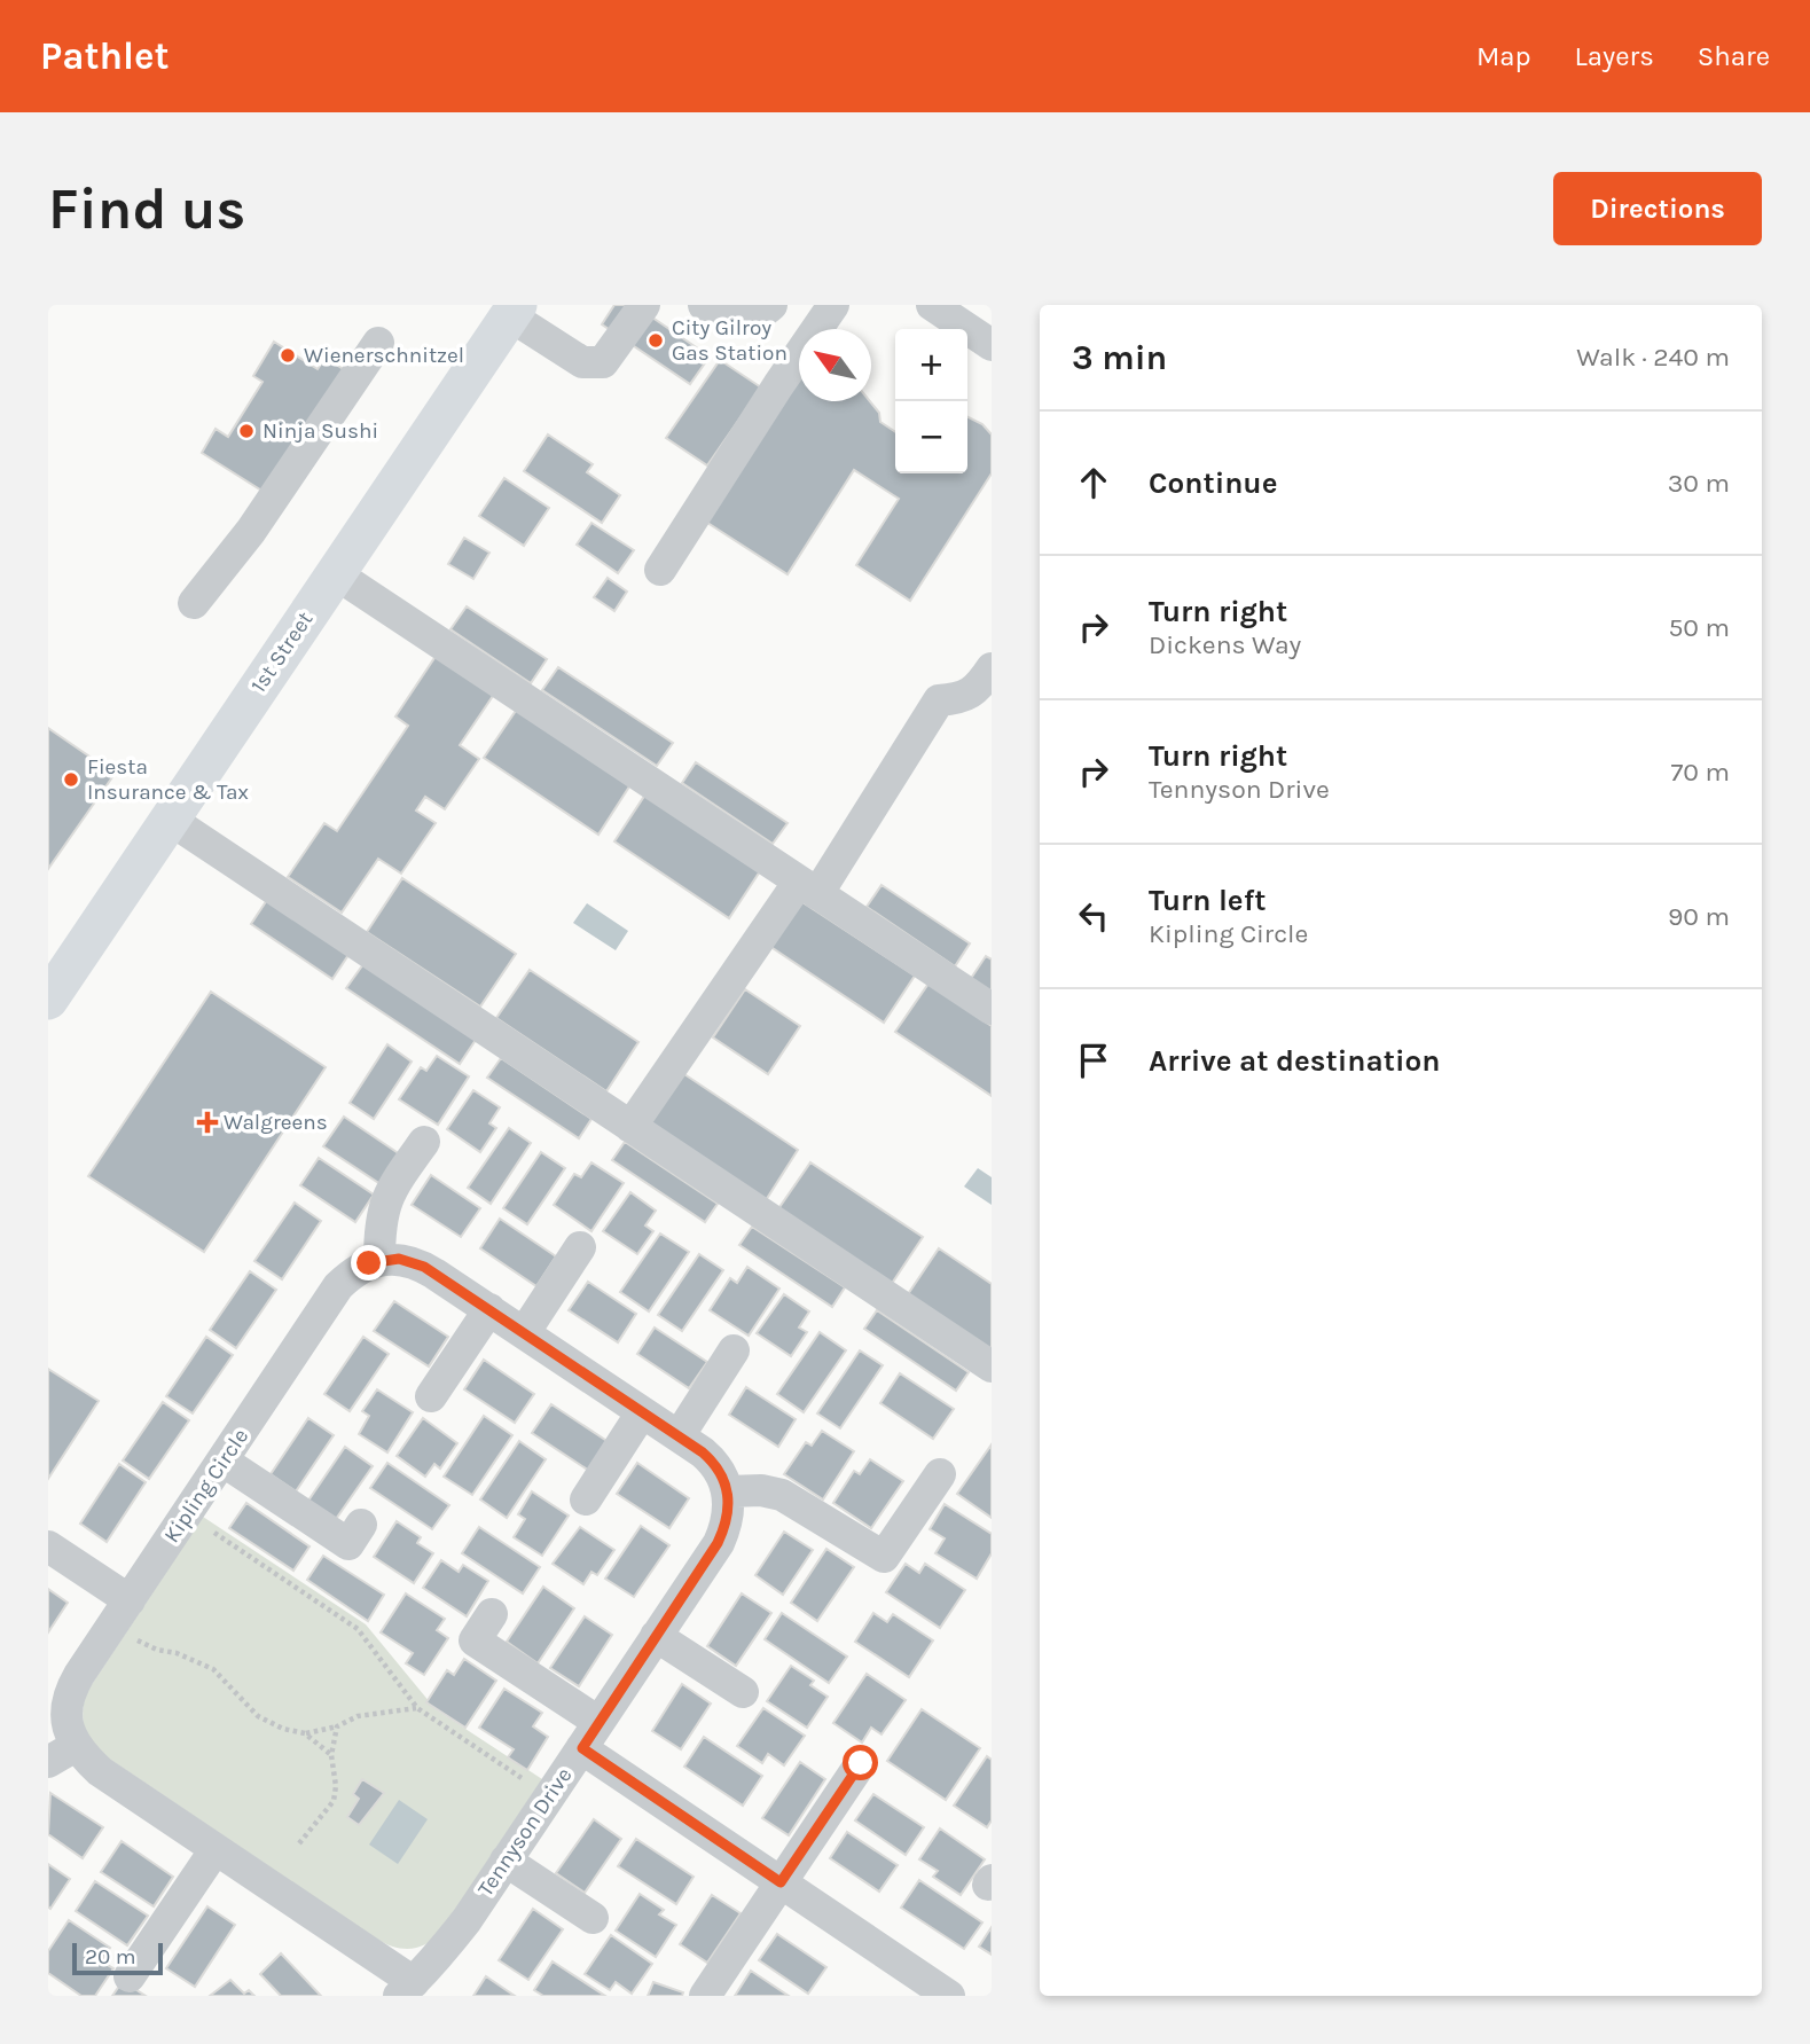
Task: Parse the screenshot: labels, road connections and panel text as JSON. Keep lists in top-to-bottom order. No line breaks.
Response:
{"streets":{"main road":["1st Street"],"street":["Kipling Circle","Tennyson Drive"]},"crossings":[["Kipling Circle","Tennyson Drive"]],"places":{"other":["City Gilroy Gas Station","Wienerschnitzel","Ninja Sushi","Fiesta Insurance & Tax"],"health":["Walgreens"]},"scale_bar":"20 m","north":"top left","page":{"header":"Pathlet","nav":["Map","Layers","Share"],"buttons":"Directions","title":"Find us","heading":["3 min","Walk · 240 m"],"map_buttons":["+","−"],"list":[["Continue","30 m"],["Turn right","Dickens Way","50 m"],["Turn right","Tennyson Drive","70 m"],["Turn left","Kipling Circle","90 m"],"Arrive at destination"],"scale":"20 m"}}
